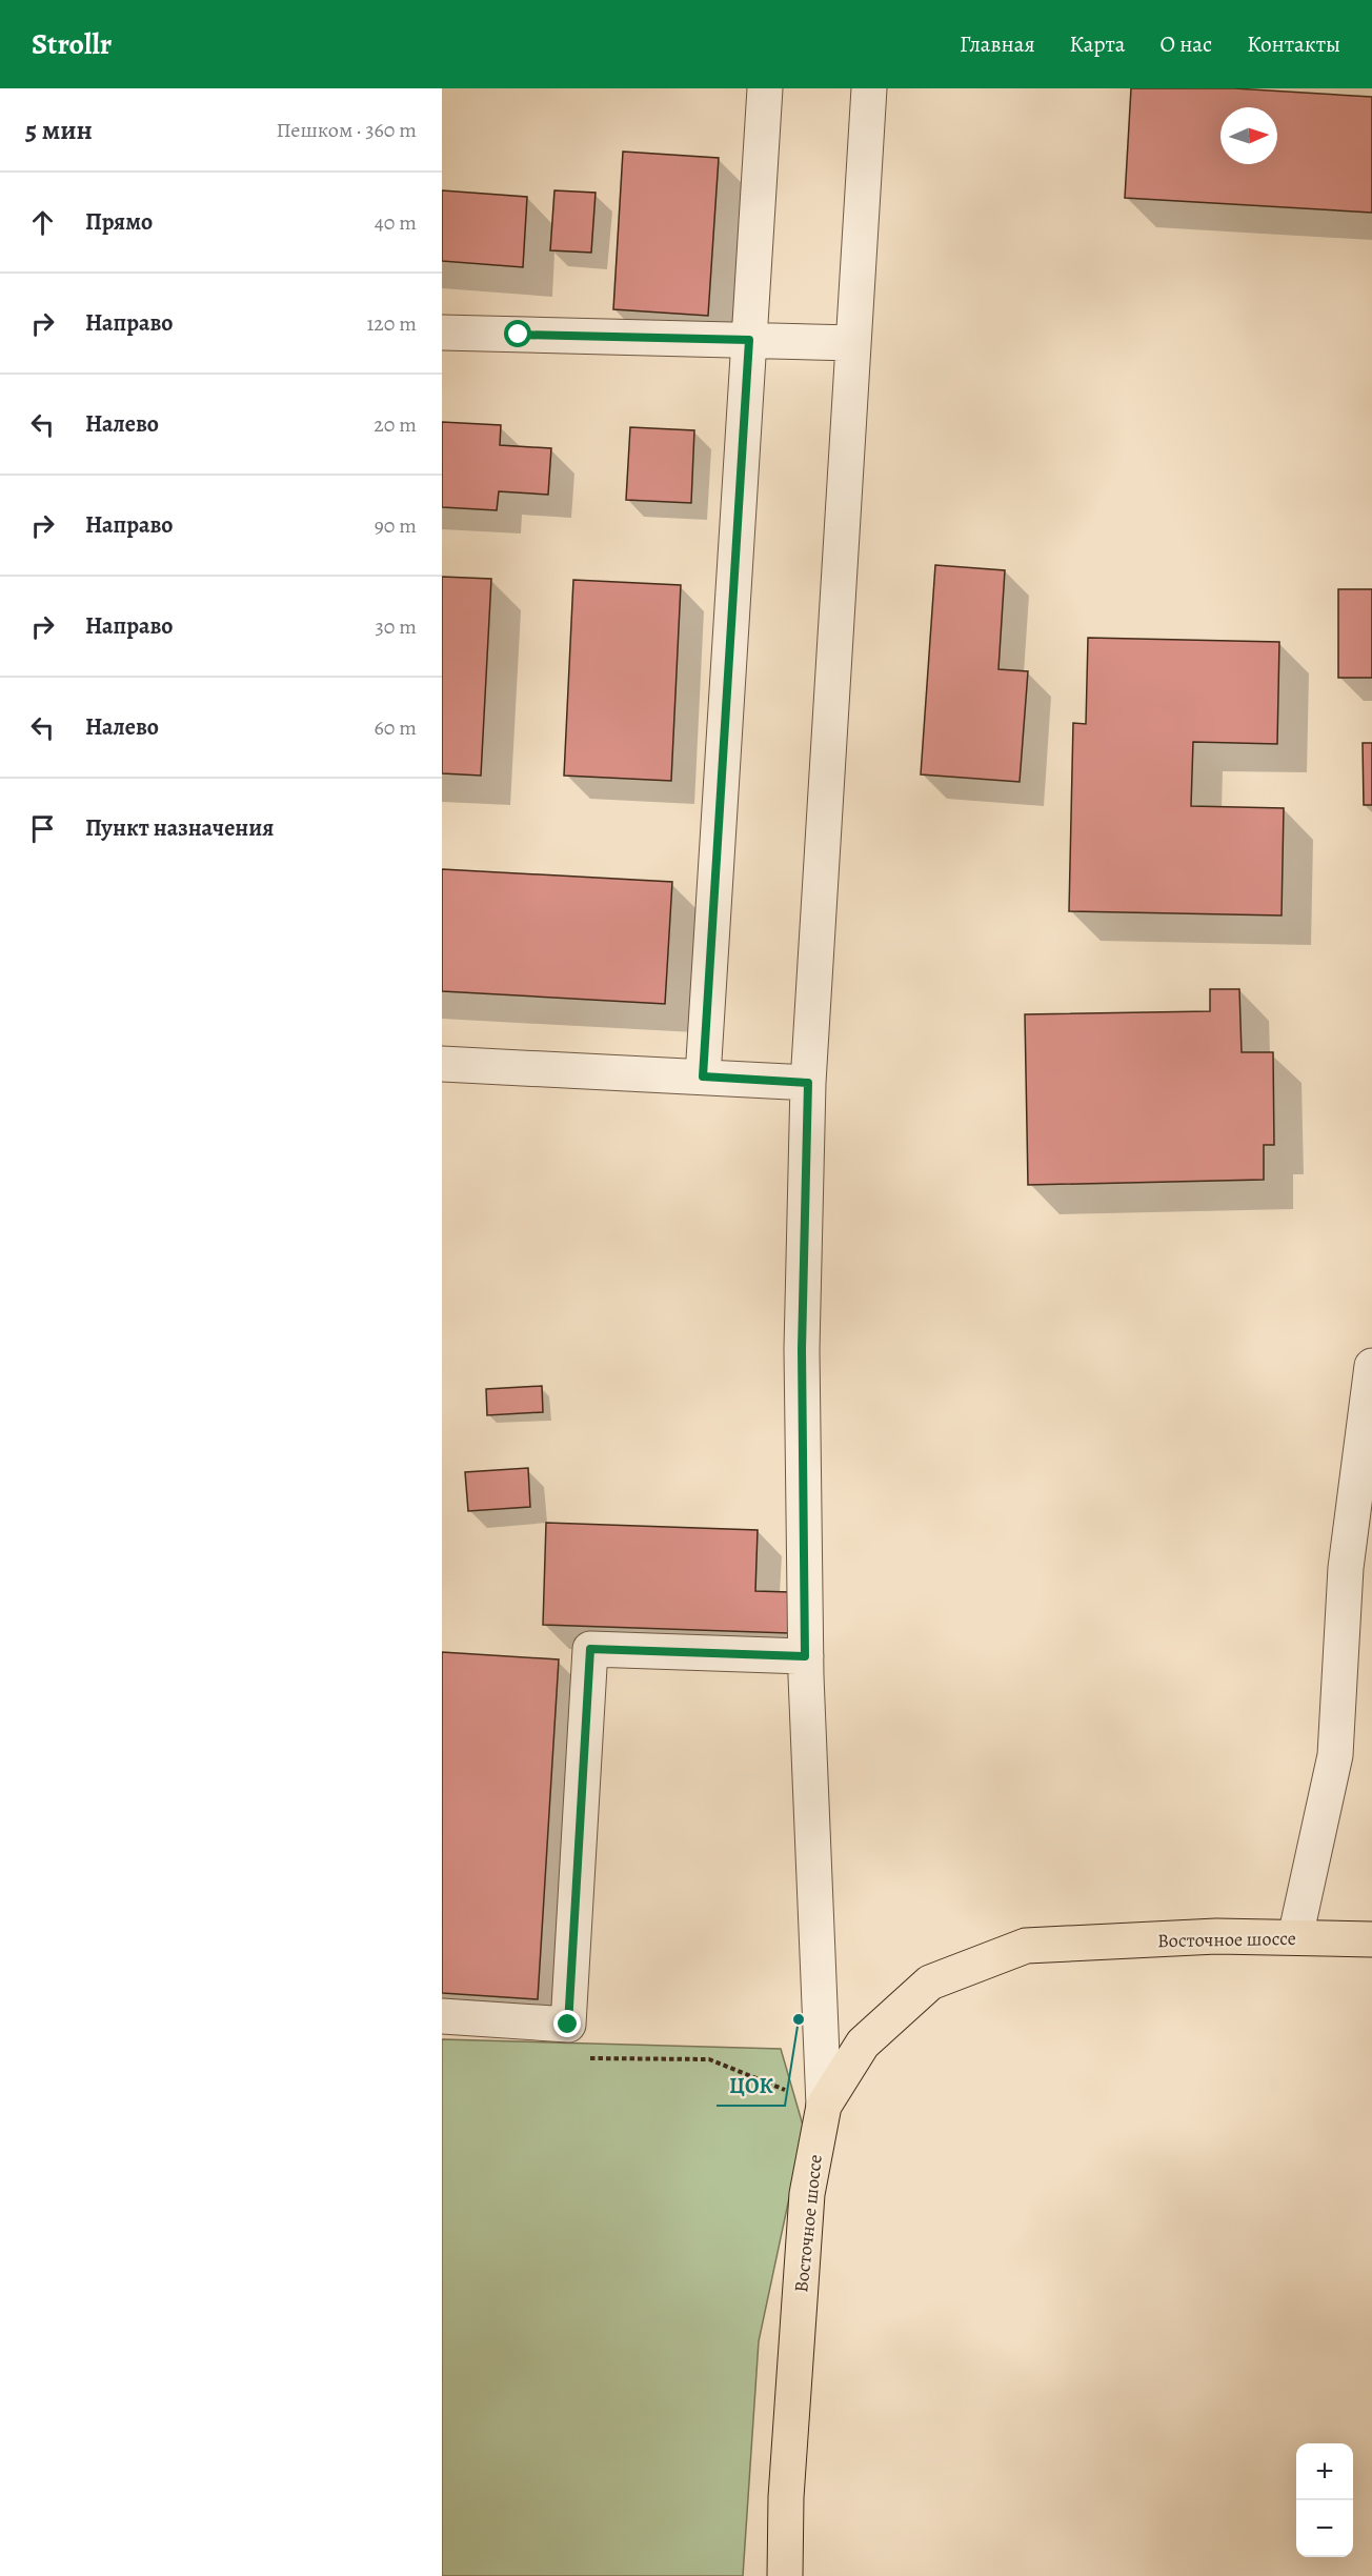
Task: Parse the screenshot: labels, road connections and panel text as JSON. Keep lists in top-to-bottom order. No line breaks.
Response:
{"streets":{"main road":["Восточное шоссе"]},"places":["ЦОК"],"north":"right","page":{"header":"Strollr","nav":["Главная","Карта","О нас","Контакты"],"heading":["5 мин","Пешком · 360 m"],"list":[["Прямо","40 m"],["Направо","120 m"],["Налево","20 m"],["Направо","90 m"],["Направо","30 m"],["Налево","60 m"],"Пункт назначения"],"map_buttons":["+","−"]}}
